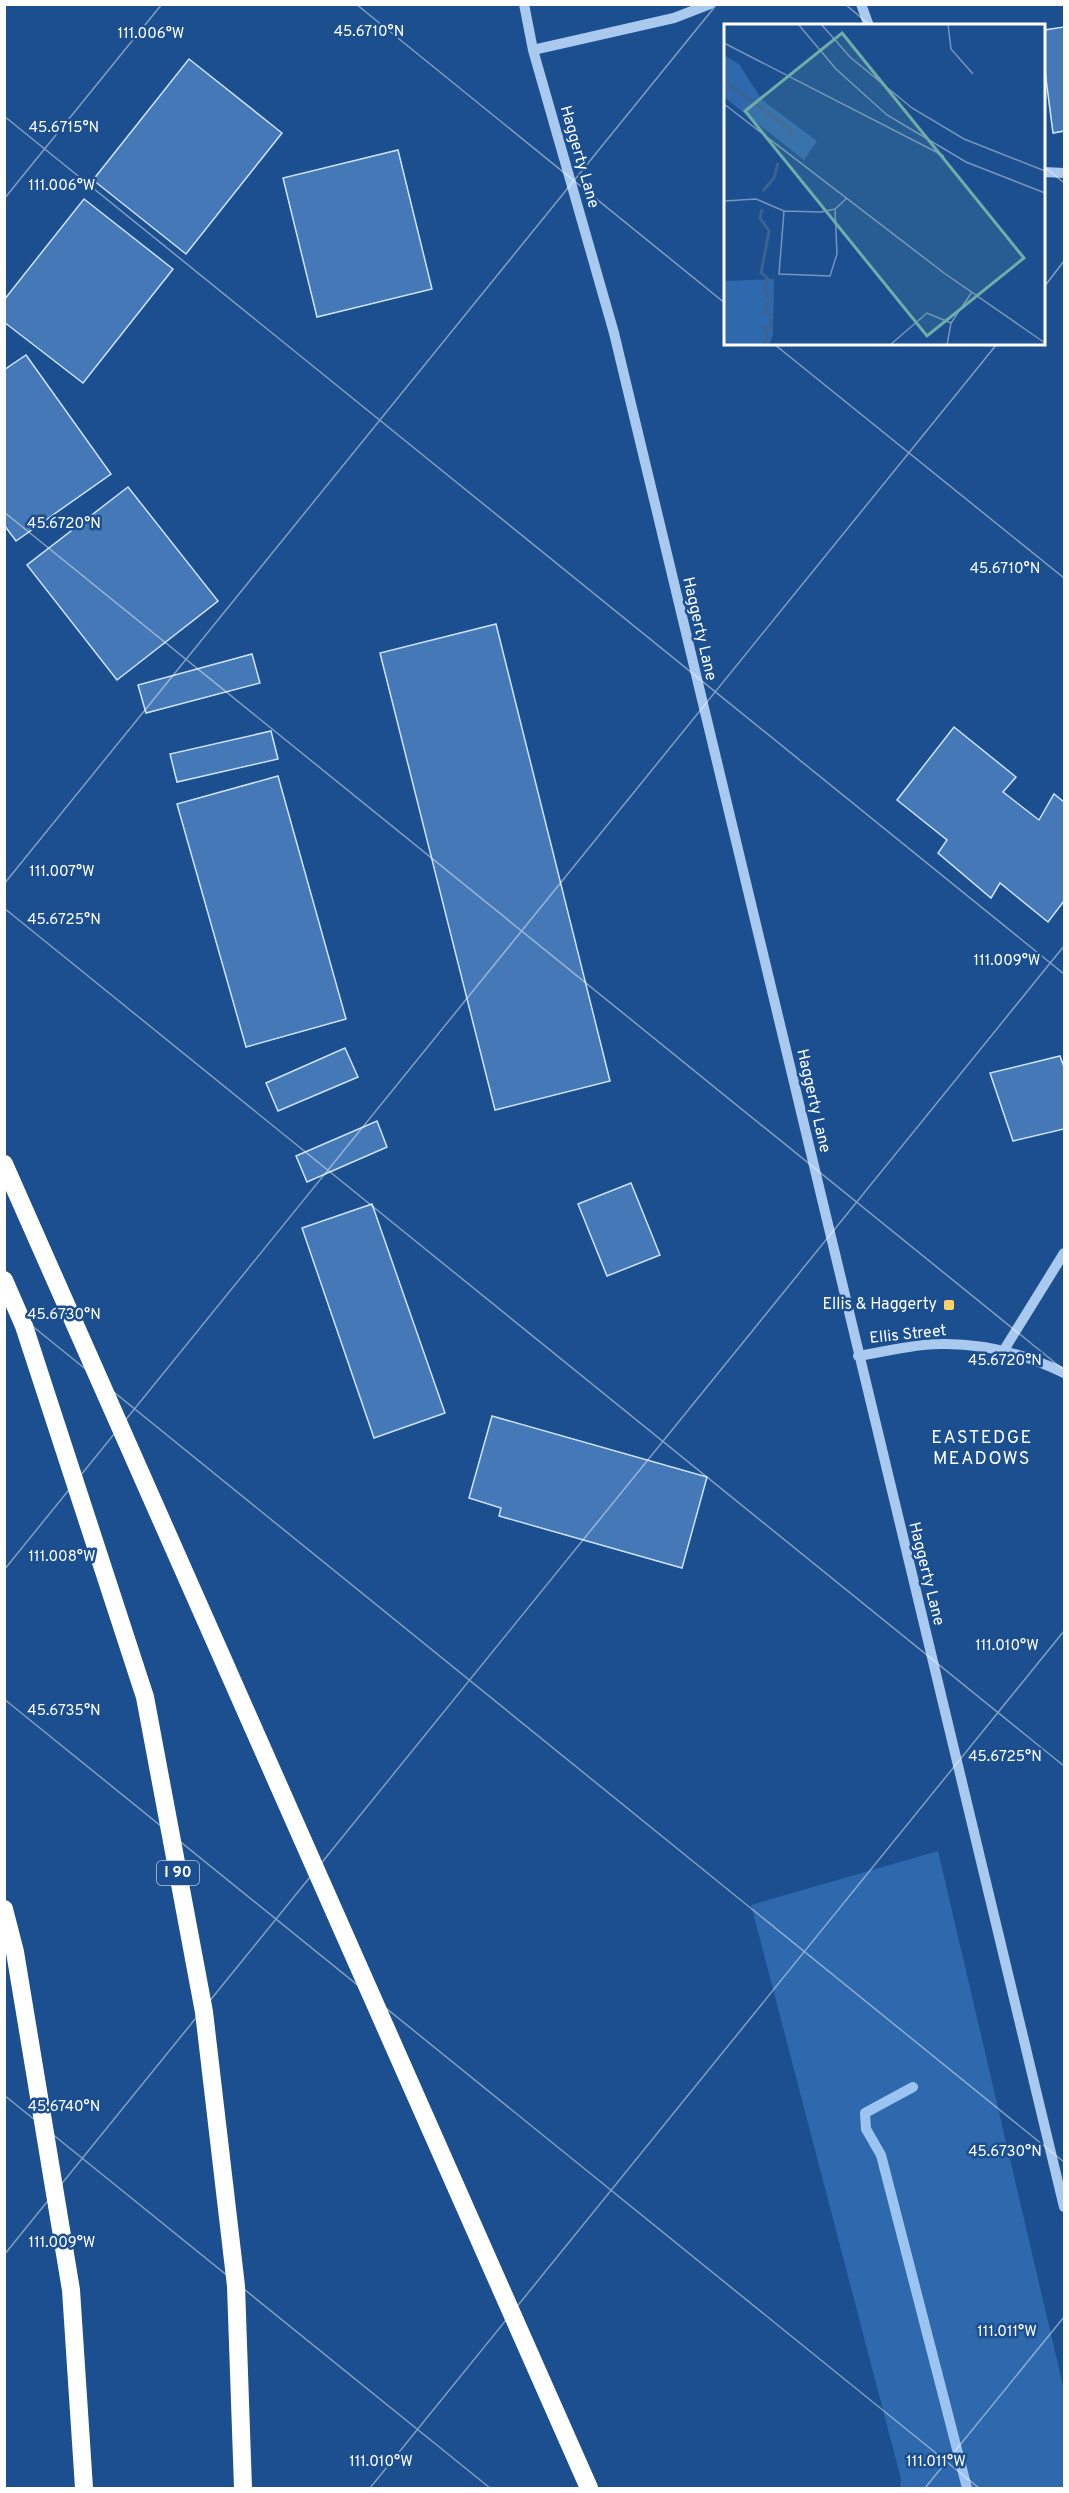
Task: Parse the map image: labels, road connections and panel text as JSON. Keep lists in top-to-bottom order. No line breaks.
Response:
{"streets":{"highway":["I 90"],"street":["Haggerty Lane","Ellis Street"]},"crossings":[["Haggerty Lane","Ellis Street"]],"districts":["EASTEDGE MEADOWS"],"places":{"transit":["Ellis & Haggerty"]},"coordinates":["45.6710°N","111.006°W","45.6715°N","45.6720°N","111.007°W","45.6725°N","111.009°W","45.6730°N","111.008°W","111.010°W","45.6735°N","45.6740°N","111.011°W"]}
